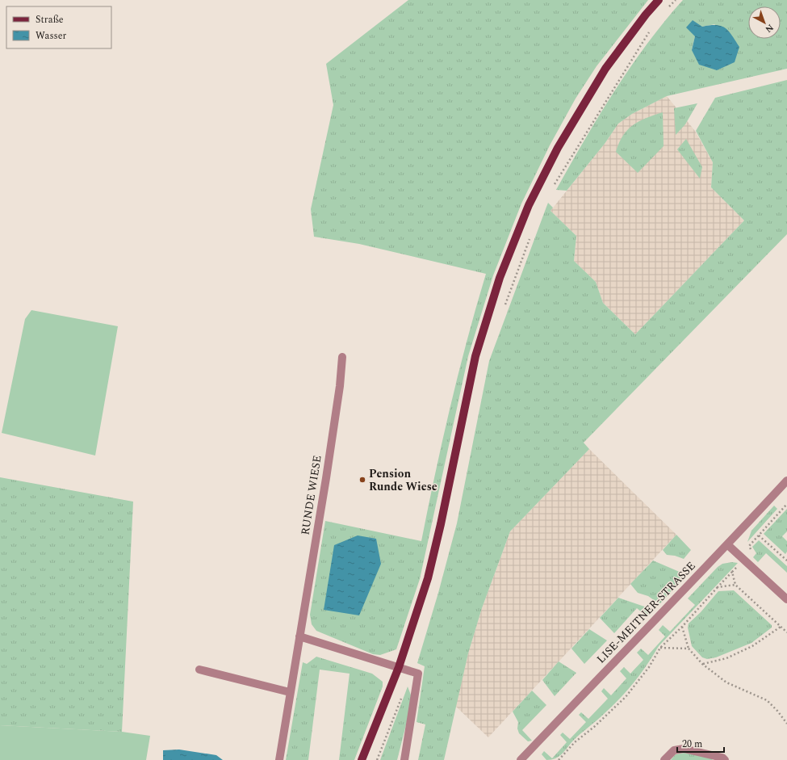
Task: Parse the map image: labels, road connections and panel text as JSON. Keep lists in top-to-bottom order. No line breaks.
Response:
{"streets":{"street":["RUNDE WIESE","LISE-MEITNER-STRASSE"]},"places":["Pension Runde Wiese"],"legend":["Straße","Wasser"],"scale_bar":"20 m","north":"bottom right"}
